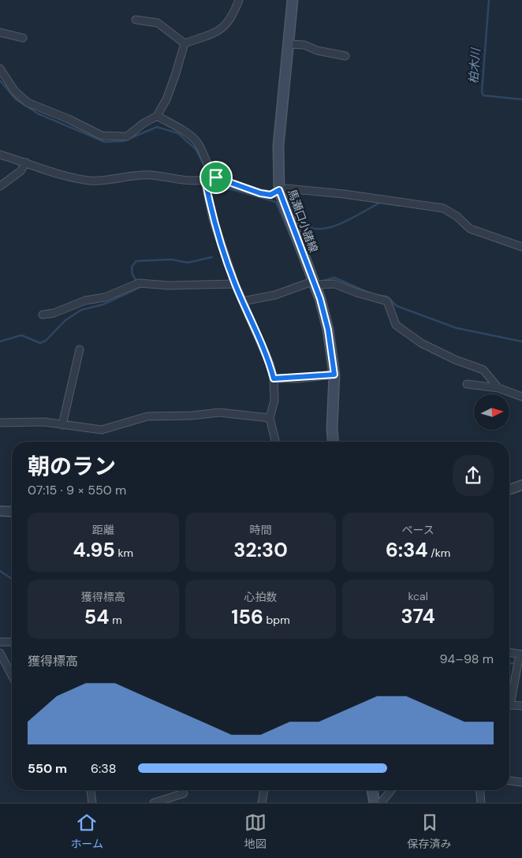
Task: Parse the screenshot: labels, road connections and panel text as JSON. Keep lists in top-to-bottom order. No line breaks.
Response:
{"streets":{"main road":["馬瀬口小諸線"]},"water":["柏木川"],"north":"right","page":{"heading":["朝のラン","07:15 · 9 × 550 m"],"stats":[["距離","4.95 km"],["時間","32:30"],["ペース","6:34 /km"],["獲得標高","54 m"],["心拍数","156 bpm"],["kcal","374"]],"chart":["獲得標高","94–98 m"],"list":[{"name":"550 m","note":"6:38"}],"tabs":["ホーム","地図","保存済み"]}}
